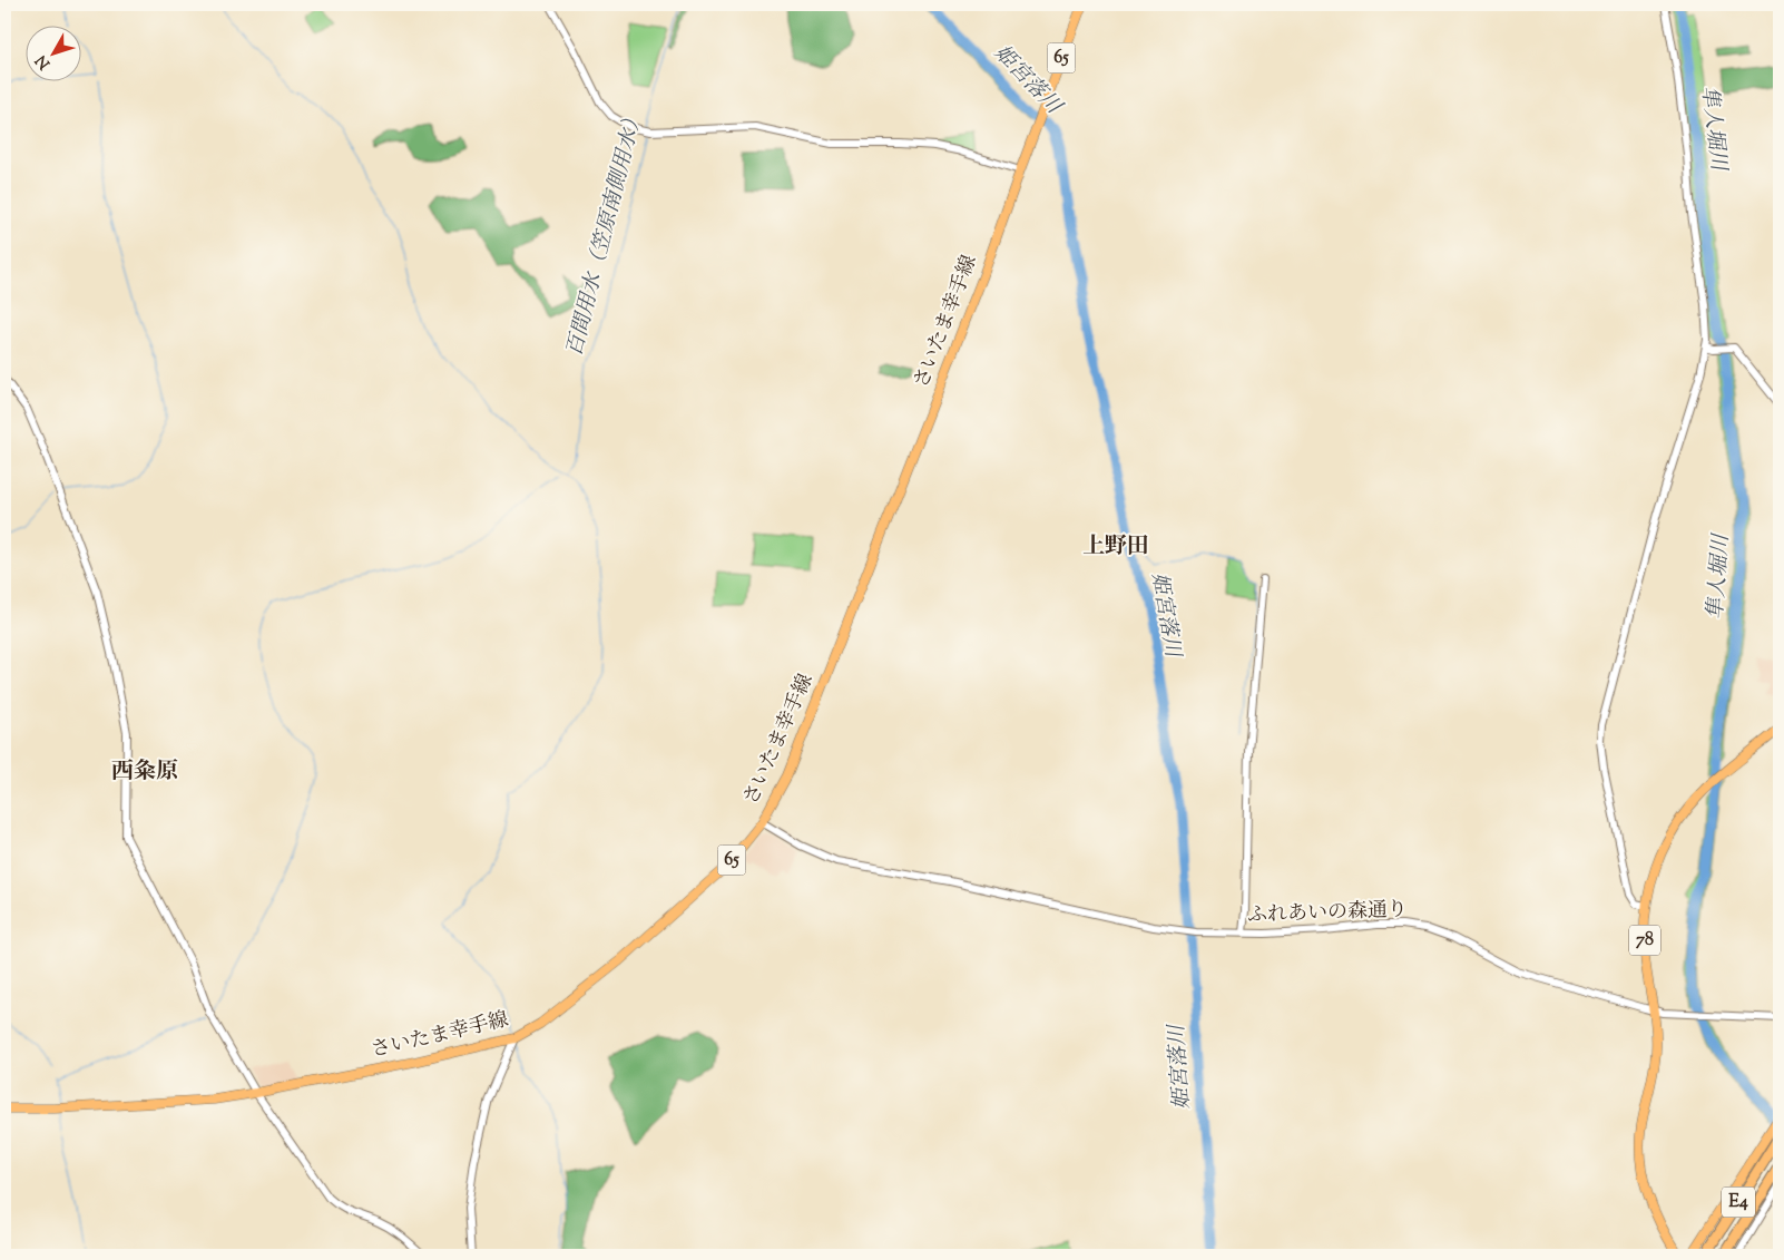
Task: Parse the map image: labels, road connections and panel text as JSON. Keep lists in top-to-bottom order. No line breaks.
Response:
{"streets":{"highway":["E4"],"main road":["65","さいたま幸手線","78"],"street":["ふれあいの森通り"]},"crossings":[["さいたま幸手線","ふれあいの森通り"],["ふれあいの森通り","78"]],"districts":["上野田","西粂原"],"water":["姫宮落川","隼人堀川","百間用水（笠原南側用水）"],"north":"bottom left"}
